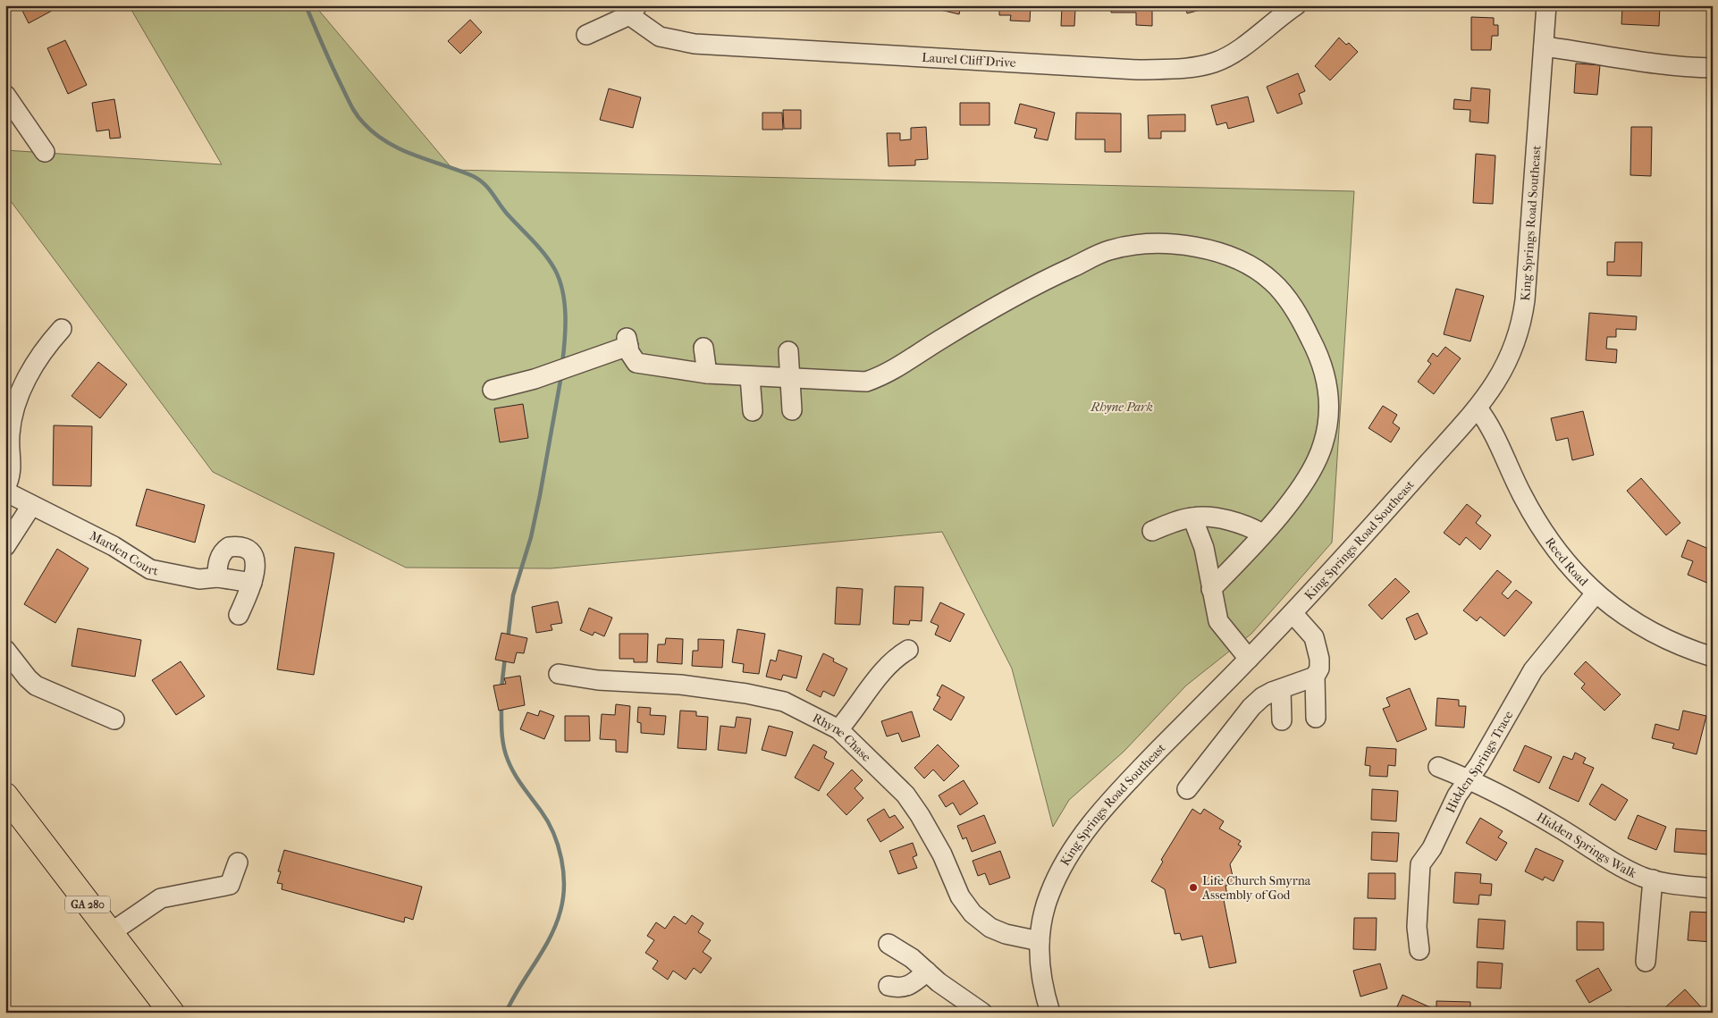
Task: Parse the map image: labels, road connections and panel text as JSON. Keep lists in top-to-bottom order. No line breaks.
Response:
{"streets":{"main road":["GA 280"],"street":["Laurel Cliff Drive","King Springs Road Southeast","Marden Court","Reed Road","Rhyne Chase","Hidden Springs Trace","Hidden Springs Walk"]},"crossings":[["King Springs Road Southeast","Reed Road"],["King Springs Road Southeast","Rhyne Chase"],["Reed Road","Hidden Springs Trace"],["Hidden Springs Trace","Hidden Springs Walk"]],"parks":["Rhyne Park"],"places":["Life Church Smyrna Assembly of God"]}
